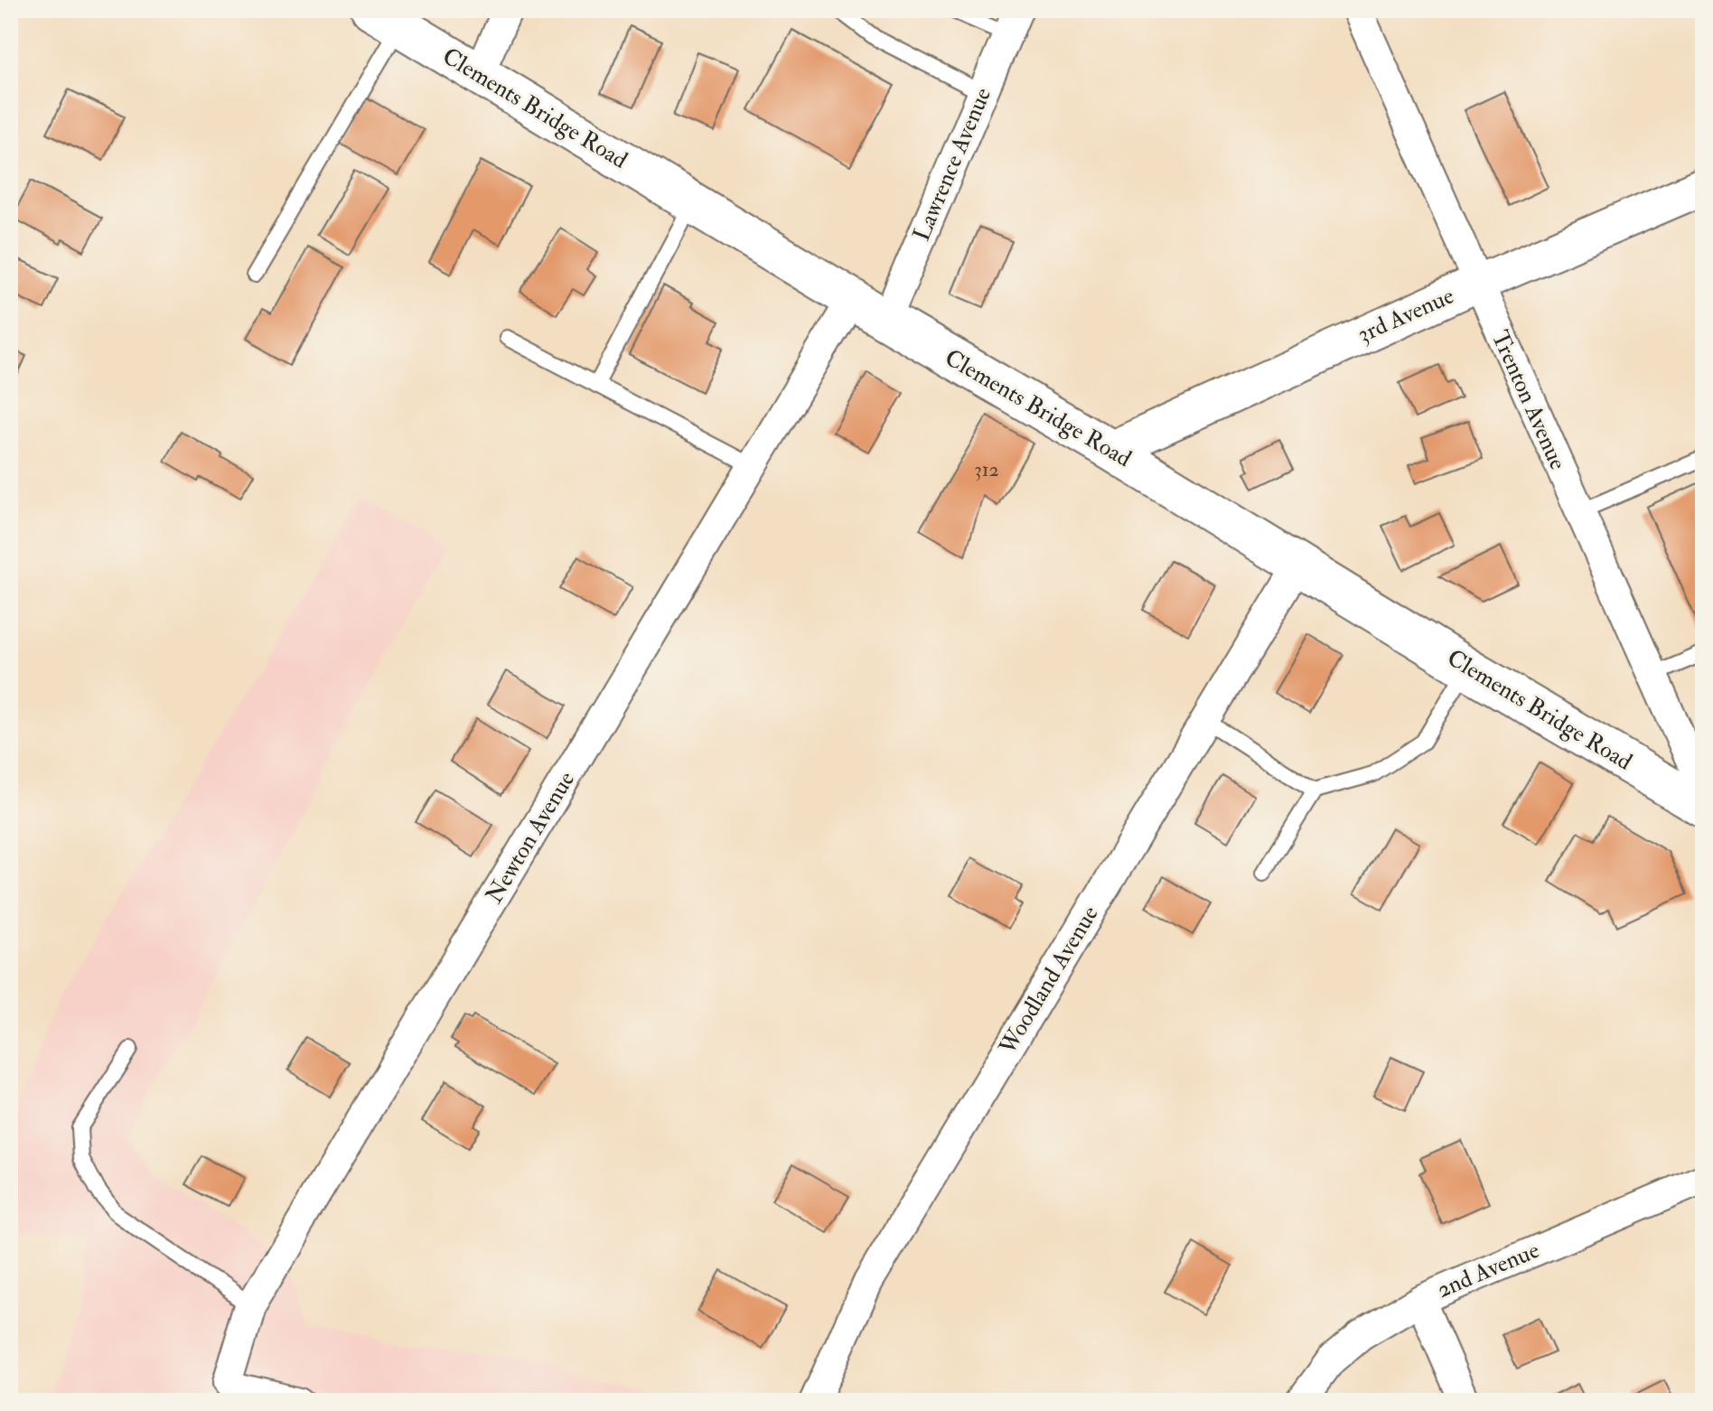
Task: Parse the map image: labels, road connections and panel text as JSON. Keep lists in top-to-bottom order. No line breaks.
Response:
{"streets":{"main road":["Clements Bridge Road"],"street":["Lawrence Avenue","3rd Avenue","Trenton Avenue","Newton Avenue","Woodland Avenue","2nd Avenue"]},"crossings":[["Clements Bridge Road","Lawrence Avenue"],["Clements Bridge Road","3rd Avenue"],["Clements Bridge Road","Newton Avenue"],["Clements Bridge Road","Woodland Avenue"],["3rd Avenue","Trenton Avenue"]],"house_numbers":["312"]}
